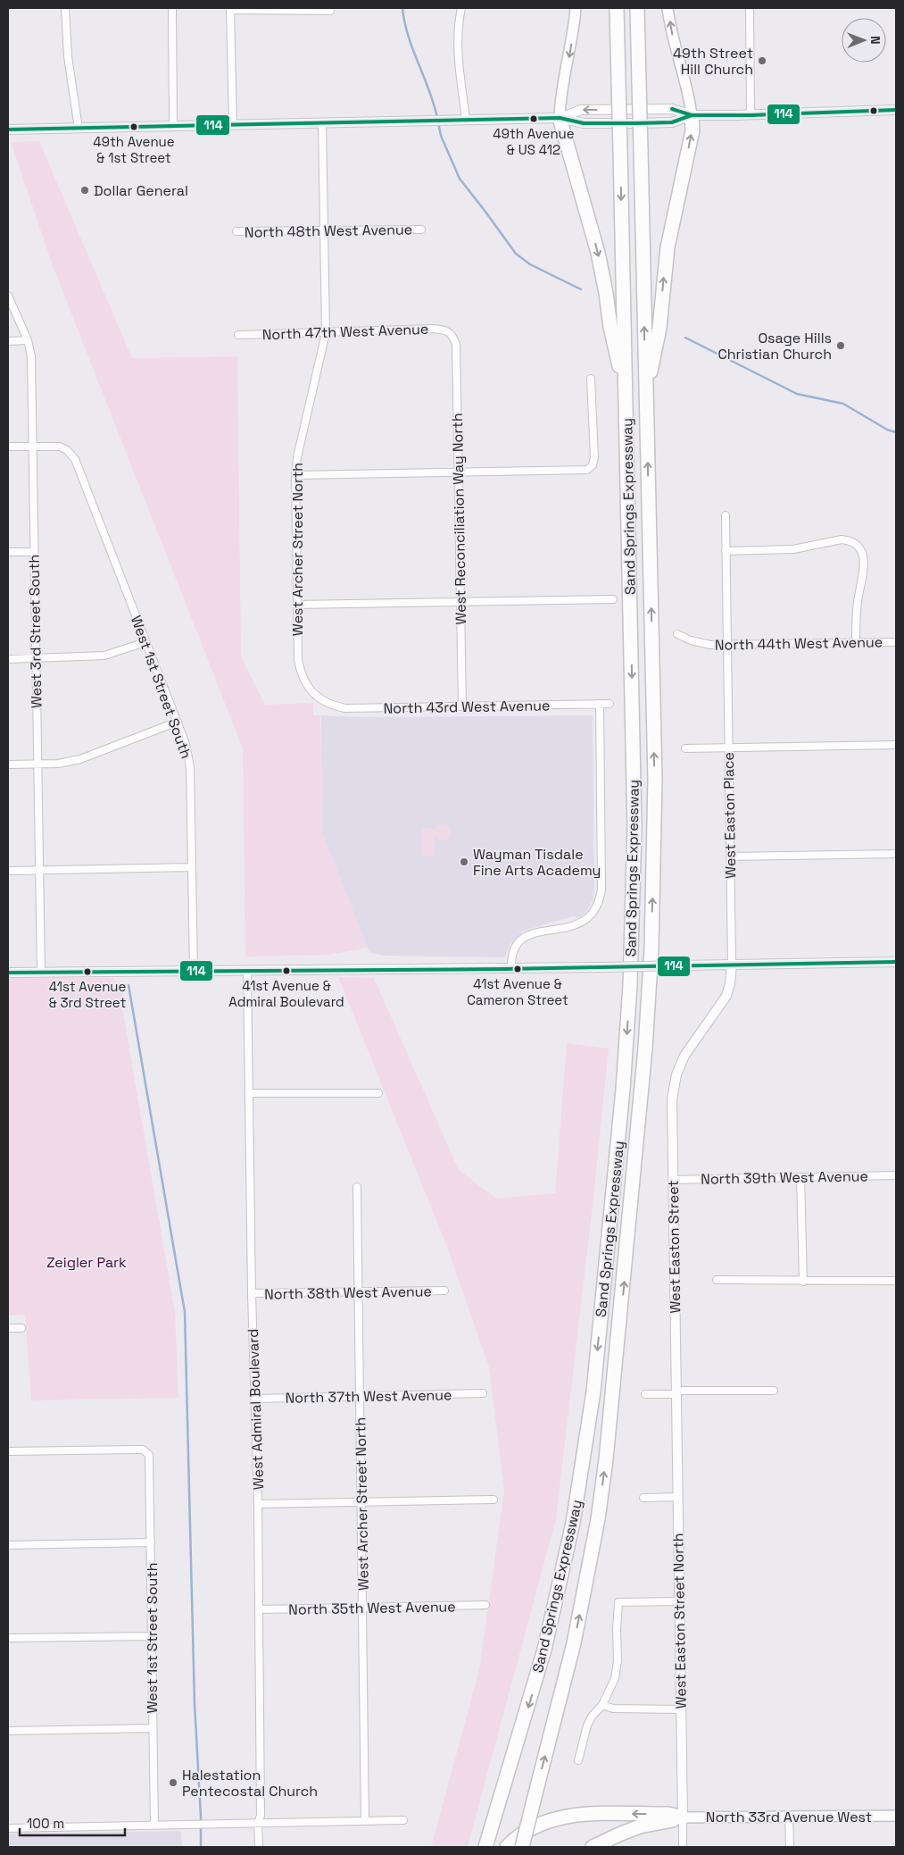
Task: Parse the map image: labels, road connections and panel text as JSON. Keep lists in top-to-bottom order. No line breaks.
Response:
{"streets":{"highway":["Sand Springs Expressway"],"main road":["North 33rd Avenue West"],"street":["North 48th West Avenue","North 47th West Avenue","West Reconciliation Way North","West Archer Street North","West 3rd Street South","North 44th West Avenue","West 1st Street South","North 43rd West Avenue","West Easton Place","North 39th West Avenue","West Easton Street","North 38th West Avenue","North 37th West Avenue","West Admiral Boulevard","North 35th West Avenue","West Easton Street North"]},"crossings":[["North 48th West Avenue","West Archer Street North"],["North 47th West Avenue","West Reconciliation Way North"],["North 47th West Avenue","West Archer Street North"],["West Reconciliation Way North","North 43rd West Avenue"],["West Archer Street North","North 43rd West Avenue"],["West Archer Street North","North 38th West Avenue"],["West Archer Street North","North 37th West Avenue"],["West Archer Street North","North 35th West Avenue"],["West 3rd Street South","West 1st Street South"],["North 44th West Avenue","West Easton Place"],["West Easton Place","West Easton Street"],["North 39th West Avenue","West Easton Street"],["West Easton Street","West Easton Street North"],["North 38th West Avenue","West Admiral Boulevard"],["North 37th West Avenue","West Admiral Boulevard"],["West Admiral Boulevard","North 35th West Avenue"],["West Easton Street North","North 33rd Avenue West"]],"parks":["Zeigler Park"],"places":["49th Street Hill Church","49th Avenue & US 412","49th Avenue & 1st Street","Dollar General","Osage Hills Christian Church","Wayman Tisdale Fine Arts Academy","41st Avenue & Cameron Street","41st Avenue & Admiral Boulevard","41st Avenue & 3rd Street","Halestation Pentecostal Church"],"lines":["transit line 114"],"scale_bar":"100 m","north":"right"}
